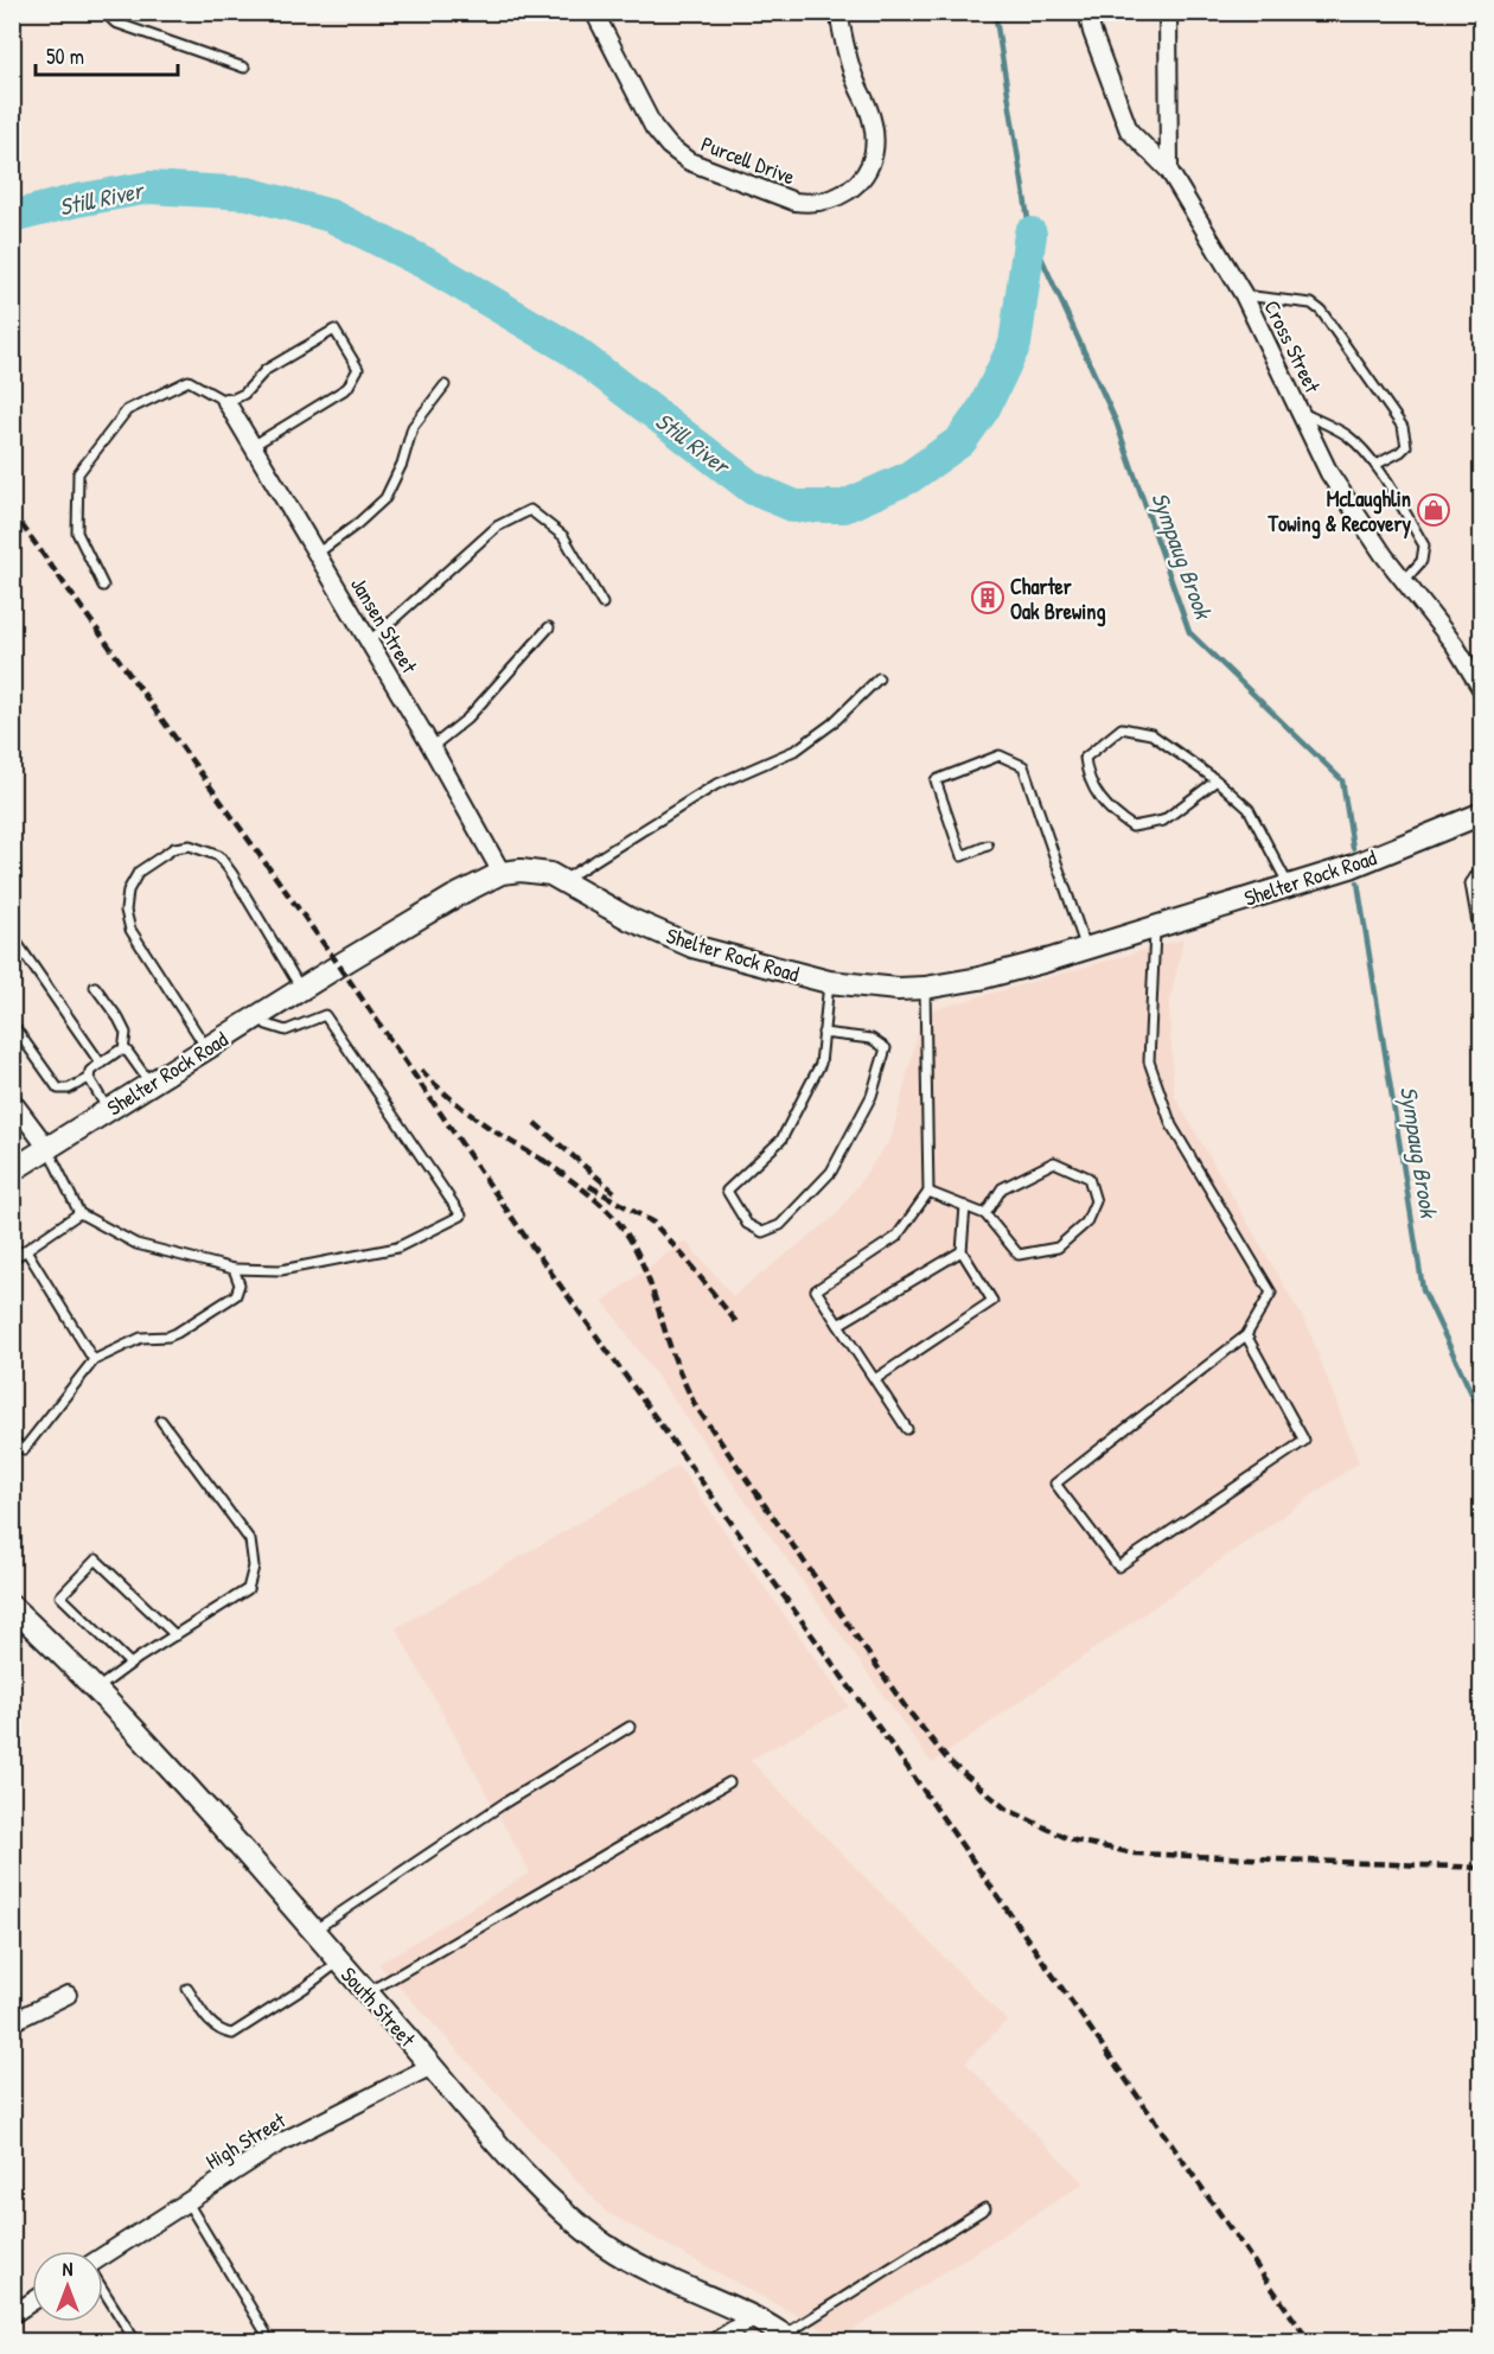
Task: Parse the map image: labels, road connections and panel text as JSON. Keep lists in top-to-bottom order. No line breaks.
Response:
{"streets":{"street":["Purcell Drive","Cross Street","Jansen Street","Shelter Rock Road","South Street","High Street"]},"crossings":[["Jansen Street","Shelter Rock Road"],["South Street","High Street"]],"water":["Still River","Sympaug Brook"],"places":{"shop":["McLaughlin Towing & Recovery"],"building":["Charter Oak Brewing"]},"scale_bar":"50 m","north":"top"}
